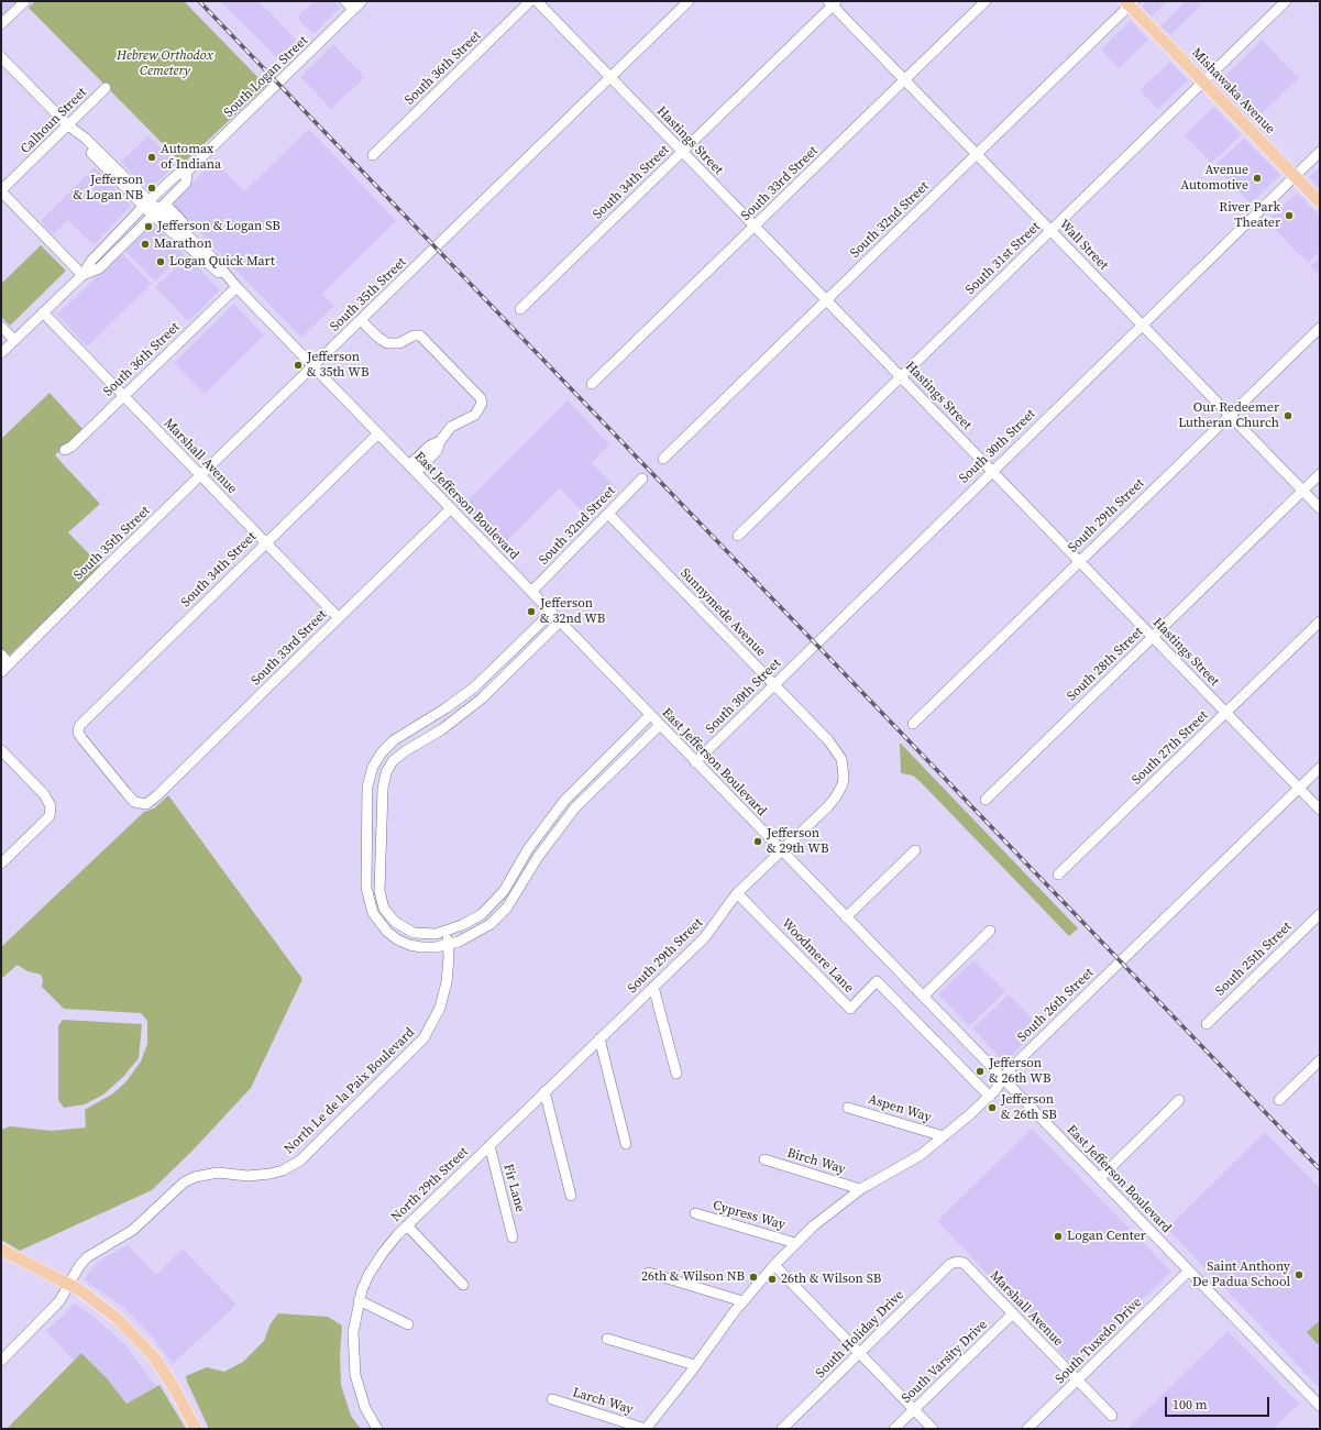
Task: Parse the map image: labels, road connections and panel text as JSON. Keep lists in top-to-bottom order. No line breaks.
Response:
{"streets":{"main road":["Mishawaka Avenue"],"street":["South 36th Street","South Logan Street","Calhoun Street","Hastings Street","South 34th Street","South 33rd Street","South 32nd Street","Wall Street","South 31st Street","South 35th Street","South 30th Street","Marshall Avenue","East Jefferson Boulevard","South 29th Street","Sunnymede Avenue","South 28th Street","South 27th Street","Woodmere Lane","South 25th Street","South 26th Street","North Le de la Paix Boulevard","Aspen Way","Birch Way","North 29th Street","Fir Lane","Cypress Way","South Holiday Drive","South Tuxedo Drive","South Varsity Drive","Larch Way"]},"crossings":[["South 36th Street","Marshall Avenue"],["South 36th Street","East Jefferson Boulevard"],["South Logan Street","East Jefferson Boulevard"],["Mishawaka Avenue","South 32nd Street"],["Mishawaka Avenue","South 31st Street"],["Mishawaka Avenue","South 30th Street"],["Calhoun Street","East Jefferson Boulevard"],["Hastings Street","South 34th Street"],["Hastings Street","South 33rd Street"],["Hastings Street","South 32nd Street"],["Hastings Street","South 31st Street"],["Hastings Street","South 35th Street"],["Hastings Street","South 30th Street"],["Hastings Street","South 29th Street"],["Hastings Street","South 28th Street"],["Hastings Street","South 27th Street"],["Hastings Street","South 26th Street"],["South 34th Street","South 33rd Street"],["South 34th Street","Wall Street"],["South 34th Street","Marshall Avenue"],["South 34th Street","East Jefferson Boulevard"],["South 33rd Street","Wall Street"],["South 33rd Street","Marshall Avenue"],["South 33rd Street","East Jefferson Boulevard"],["South 32nd Street","Wall Street"],["South 32nd Street","East Jefferson Boulevard"],["South 32nd Street","Sunnymede Avenue"],["Wall Street","South 31st Street"],["Wall Street","South 30th Street"],["Wall Street","South 29th Street"],["Wall Street","South 28th Street"],["South 35th Street","Marshall Avenue"],["South 35th Street","East Jefferson Boulevard"],["South 30th Street","East Jefferson Boulevard"],["South 30th Street","Sunnymede Avenue"],["Marshall Avenue","South Holiday Drive"],["Marshall Avenue","South Tuxedo Drive"],["Marshall Avenue","South Varsity Drive"],["East Jefferson Boulevard","South 29th Street"],["East Jefferson Boulevard","South 26th Street"],["East Jefferson Boulevard","South Tuxedo Drive"],["South 29th Street","Sunnymede Avenue"],["South 29th Street","Woodmere Lane"],["South 29th Street","North 29th Street"],["South 29th Street","Fir Lane"],["Woodmere Lane","South 26th Street"],["South 26th Street","Aspen Way"],["South 26th Street","Birch Way"],["South 26th Street","Cypress Way"],["South 26th Street","Larch Way"],["North 29th Street","Fir Lane"]],"parks":["Hebrew Orthodox Cemetery"],"places":["Automax of Indiana","Avenue Automotive","Jefferson & Logan NB","River Park Theater","Jefferson & Logan SB","Marathon","Logan Quick Mart","Jefferson & 35th WB","Our Redeemer Lutheran Church","Jefferson & 32nd WB","Jefferson & 29th WB","Jefferson & 26th WB","Jefferson & 26th SB","Logan Center","Saint Anthony De Padua School","26th & Wilson NB","26th & Wilson SB"],"scale_bar":"100 m"}
